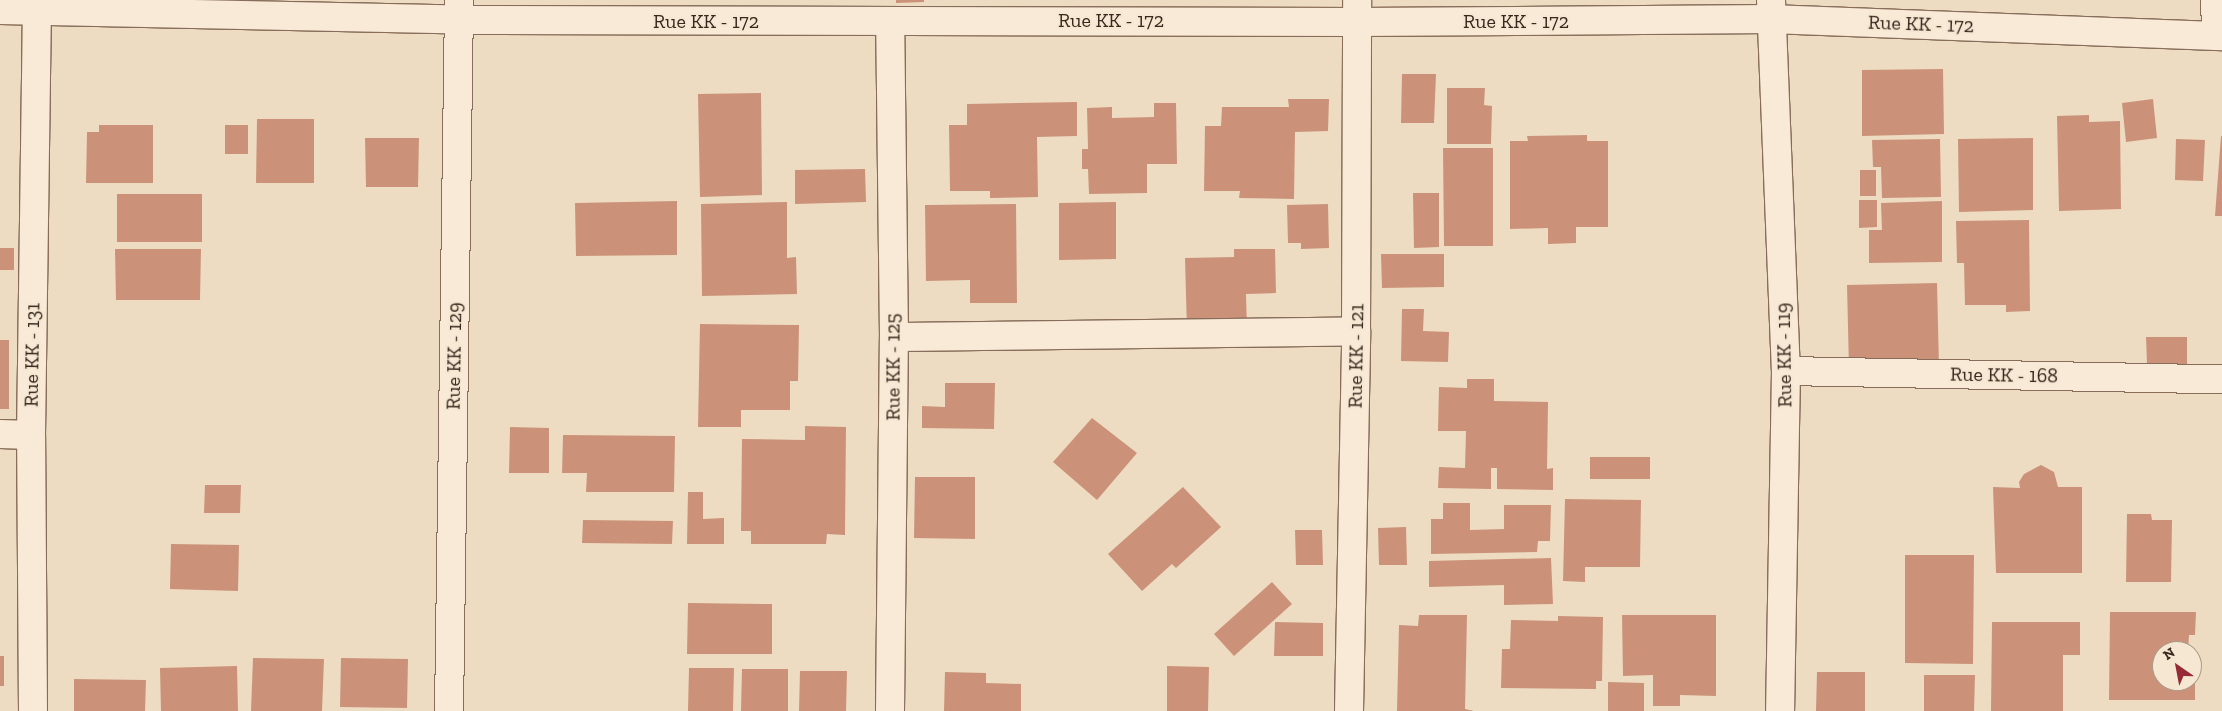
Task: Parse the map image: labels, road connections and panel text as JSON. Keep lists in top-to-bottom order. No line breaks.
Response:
{"streets":{"street":["Rue KK - 172","Rue KK - 131","Rue KK - 119","Rue KK - 129","Rue KK - 121","Rue KK - 125","Rue KK - 168"]},"crossings":[["Rue KK - 172","Rue KK - 131"],["Rue KK - 172","Rue KK - 119"],["Rue KK - 172","Rue KK - 129"],["Rue KK - 172","Rue KK - 121"],["Rue KK - 172","Rue KK - 125"],["Rue KK - 119","Rue KK - 168"]],"north":"top left"}
